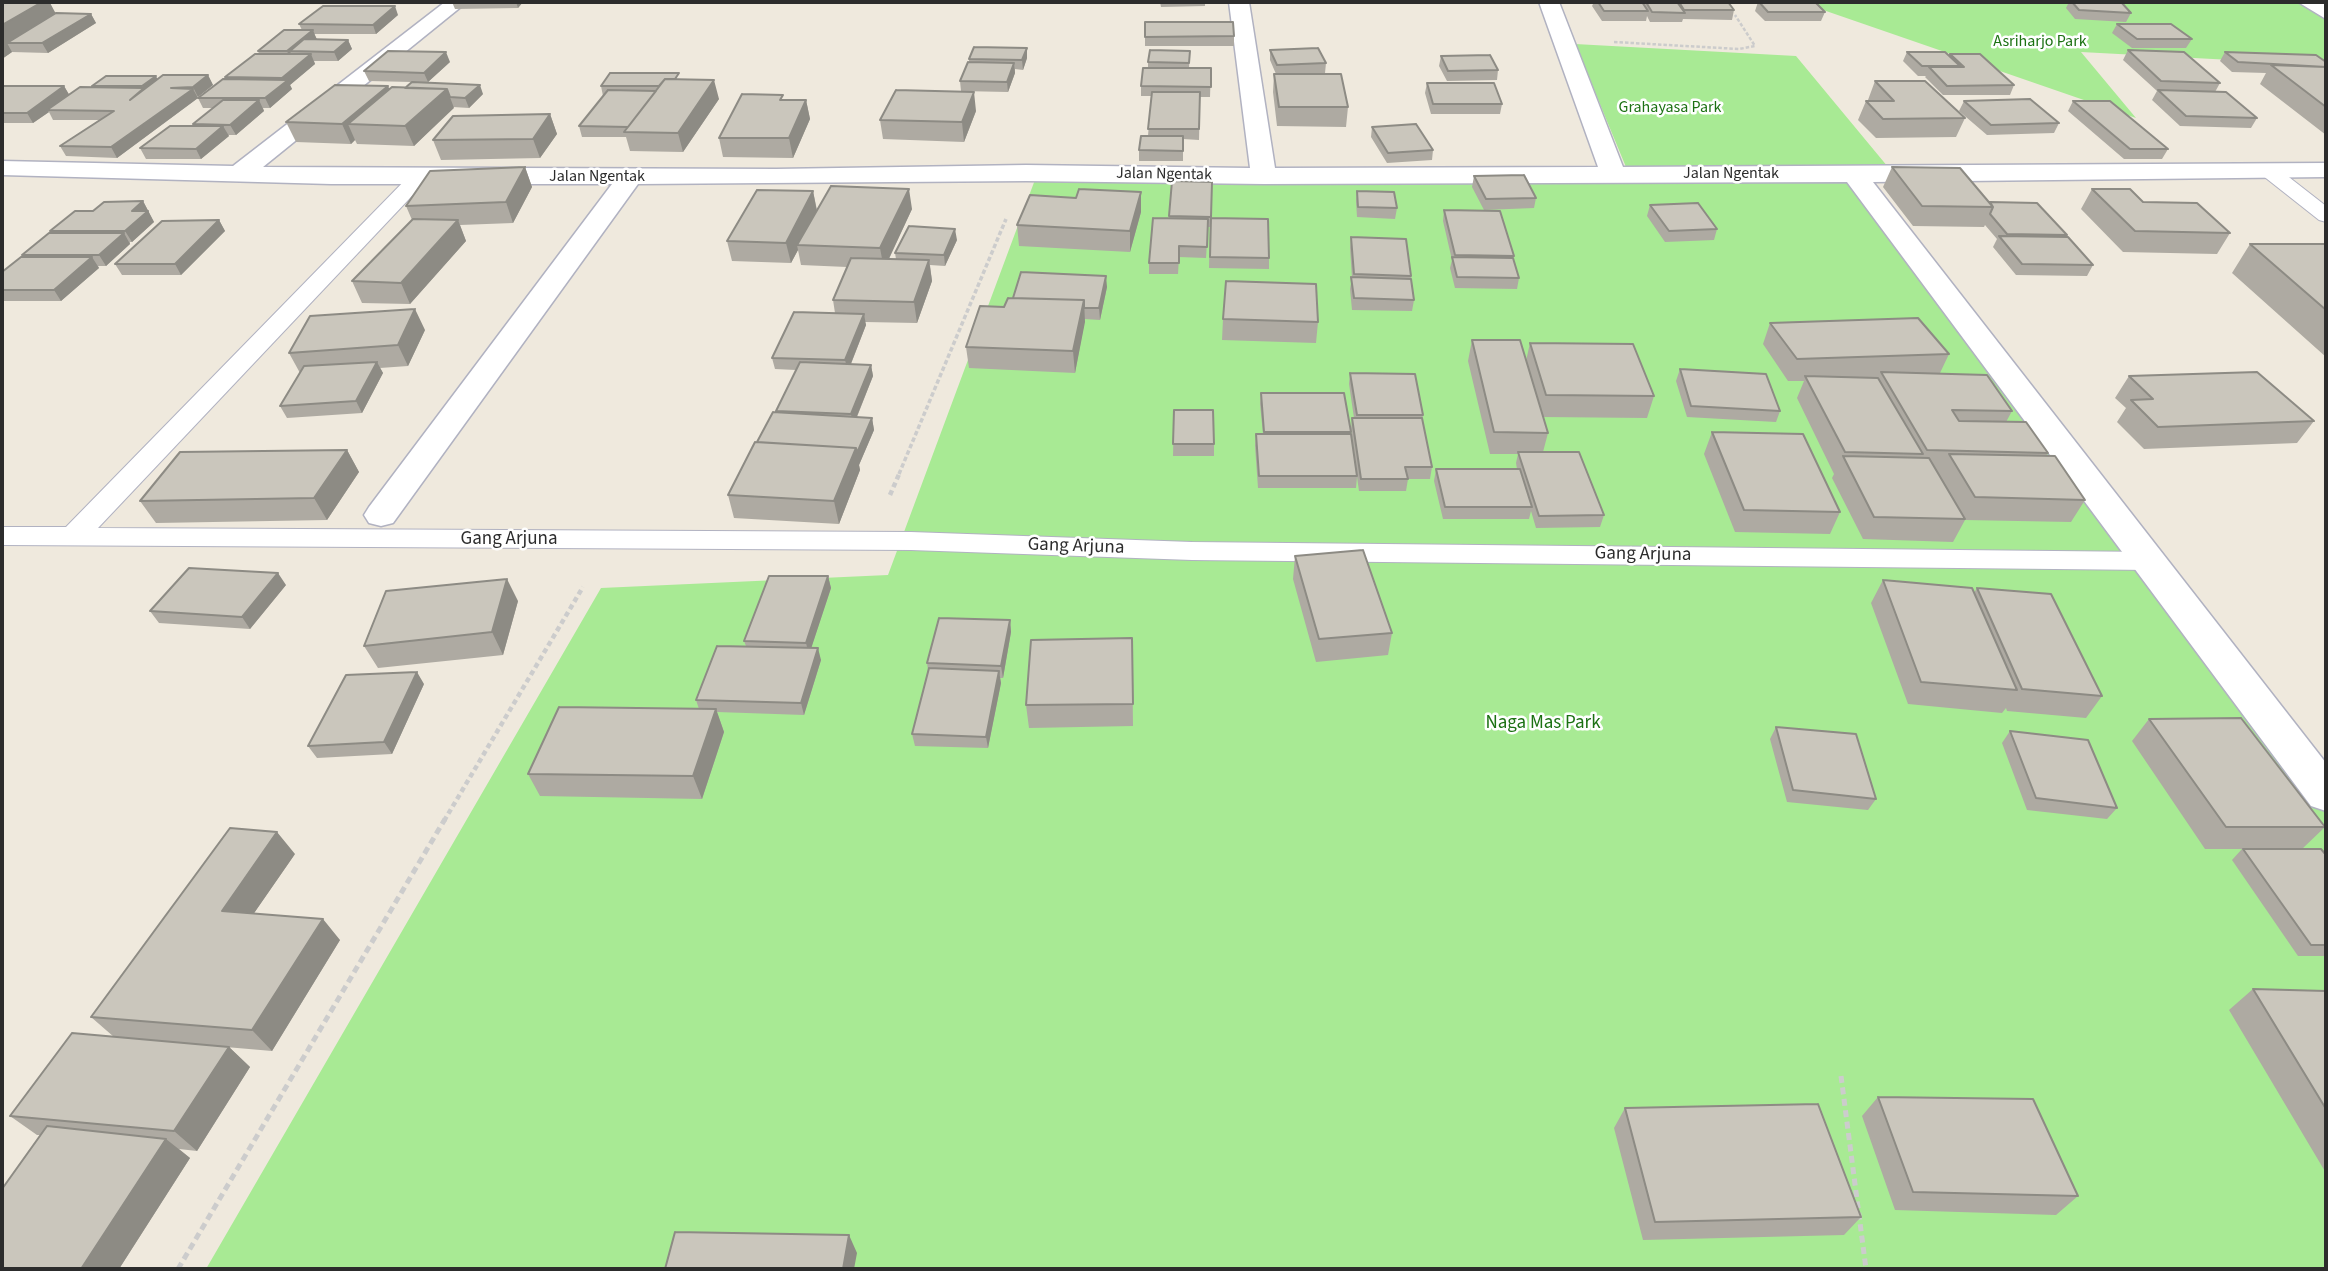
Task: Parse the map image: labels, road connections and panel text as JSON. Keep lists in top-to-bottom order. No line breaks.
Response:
{"streets":{"street":["Jalan Ngentak"],"lane":["Gang Arjuna"]},"parks":["Asriharjo Park","Grahayasa Park","Naga Mas Park"]}
